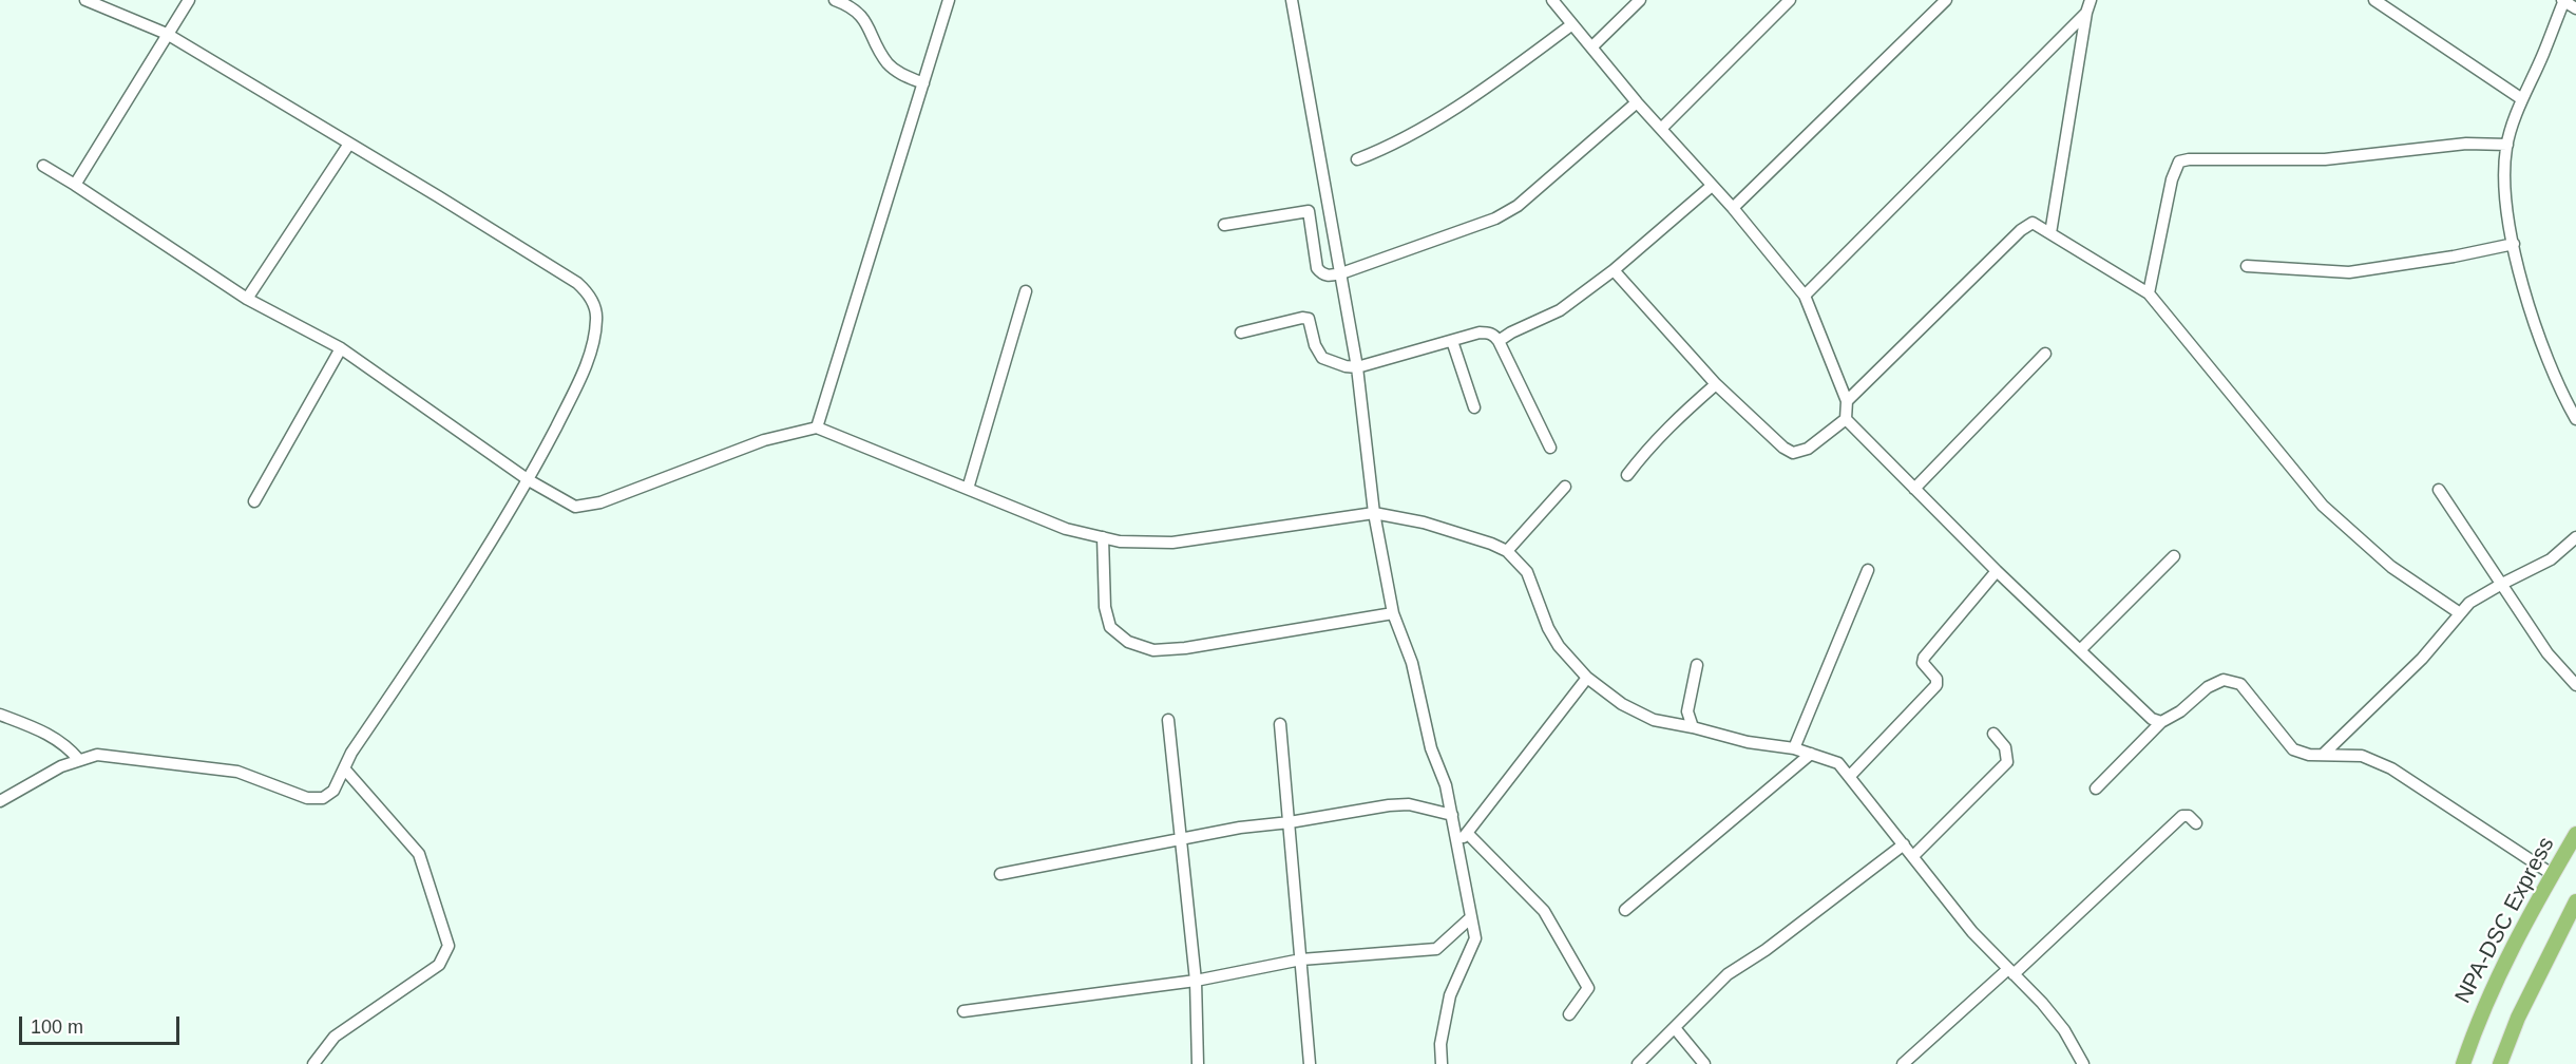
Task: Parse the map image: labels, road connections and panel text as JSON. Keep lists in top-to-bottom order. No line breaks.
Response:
{"streets":{"main road":["NPA-DSC Express"]},"scale_bar":"100 m"}
